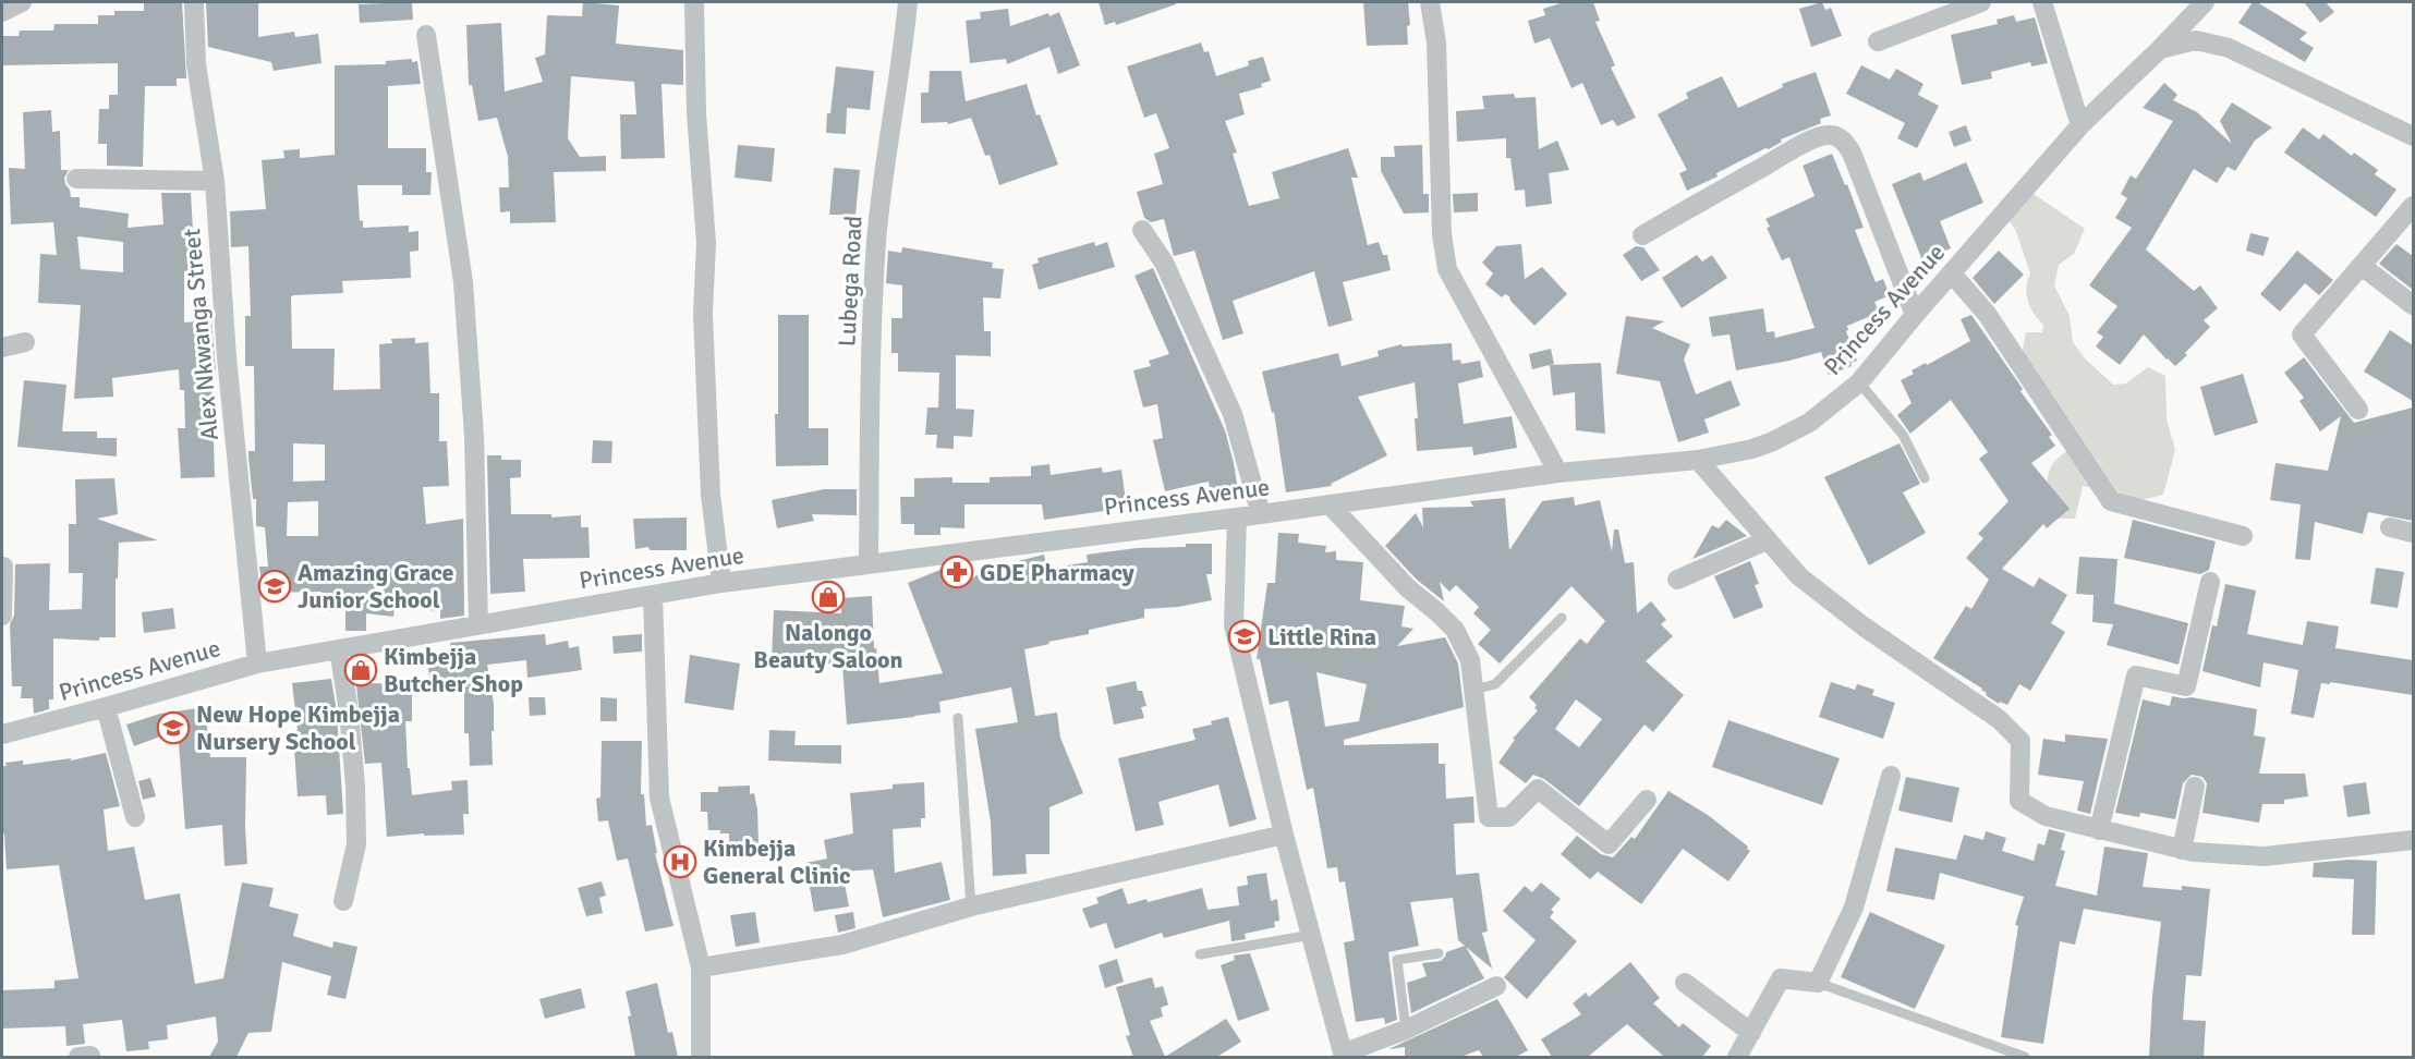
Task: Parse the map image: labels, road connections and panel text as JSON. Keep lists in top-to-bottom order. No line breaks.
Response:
{"streets":{"street":["Lubega Road","Princess Avenue","Alex Nkwanga Street"]},"crossings":[["Lubega Road","Princess Avenue"],["Princess Avenue","Alex Nkwanga Street"]],"places":{"pharmacy":["GDE Pharmacy"],"school or university":["Amazing Grace Junior School","Little Rina","New Hope Kimbejja Nursery School"],"shop":["Nalongo Beauty Saloon","Kimbejja Butcher Shop"],"hospital":["Kimbejja General Clinic"]}}
